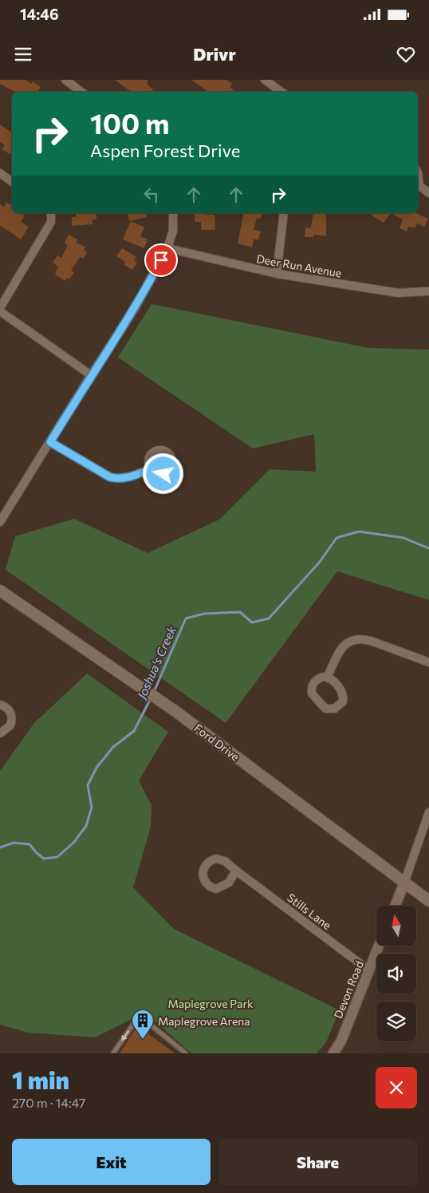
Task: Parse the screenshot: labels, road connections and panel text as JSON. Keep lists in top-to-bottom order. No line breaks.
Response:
{"streets":{"main road":["Ford Drive"],"street":["Deer Run Avenue","Stills Lane","Devon Road"]},"crossings":[["Stills Lane","Devon Road"]],"water":["Joshua's Creek"],"parks":["Maplegrove Park"],"places":{"building":["Maplegrove Arena"]},"north":"top","page":{"status":"14:46","header":"Drivr","turn":["100 m","Aspen Forest Drive"],"heading":["1 min","270 m · 14:47"],"buttons":["Exit","Share"]}}
